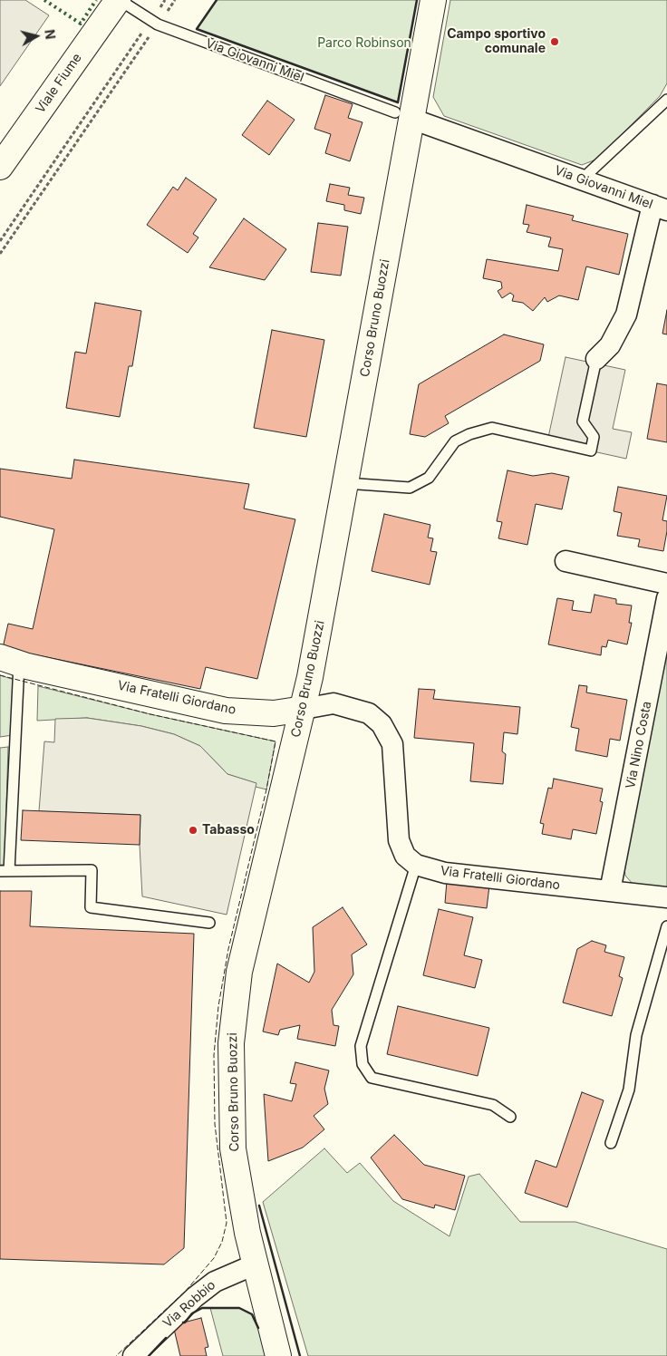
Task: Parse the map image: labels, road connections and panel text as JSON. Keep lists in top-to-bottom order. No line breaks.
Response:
{"streets":{"main road":["Viale Fiume","Corso Bruno Buozzi","Via Fratelli Giordano"],"street":["Via Giovanni Miel","Via Nino Costa","Via Robbio"]},"crossings":[["Via Giovanni Miel","Viale Fiume"],["Via Giovanni Miel","Corso Bruno Buozzi"],["Corso Bruno Buozzi","Via Fratelli Giordano"],["Corso Bruno Buozzi","Via Robbio"],["Via Fratelli Giordano","Via Nino Costa"]],"parks":["Parco Robinson"],"places":["Campo sportivo comunale","Tabasso"],"north":"right"}
